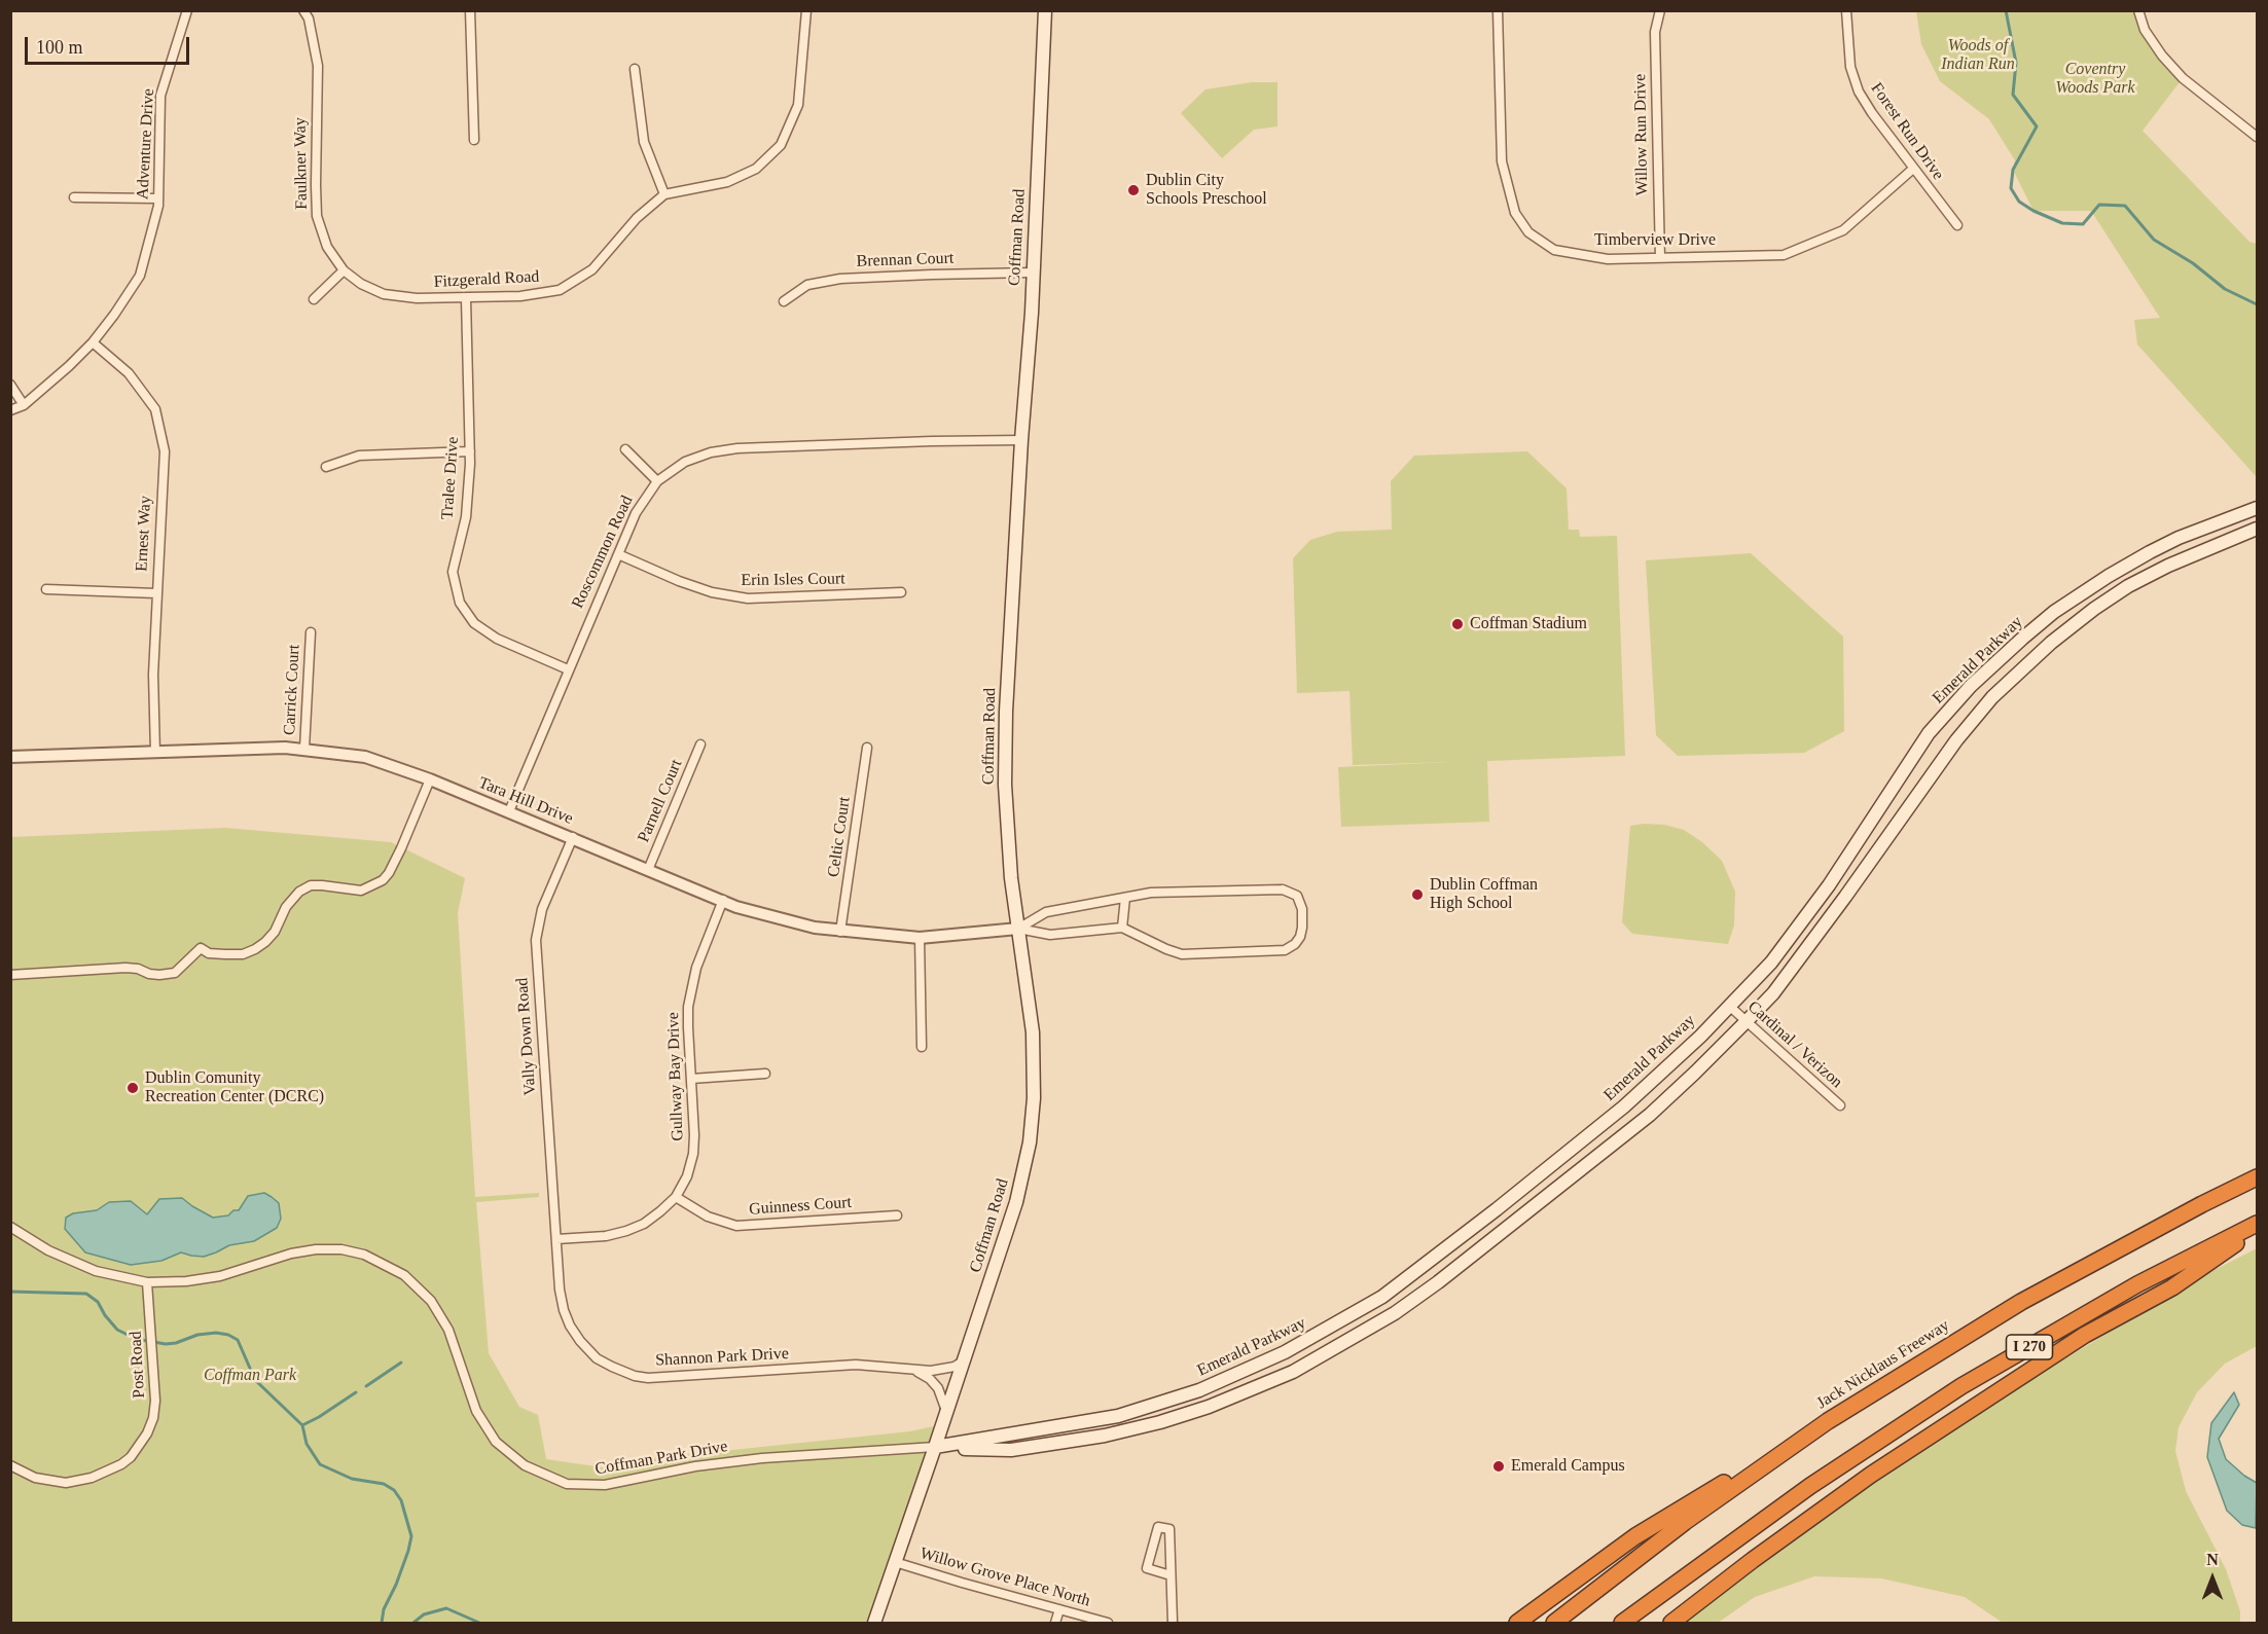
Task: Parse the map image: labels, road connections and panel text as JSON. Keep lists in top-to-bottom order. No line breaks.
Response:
{"streets":{"highway":["I 270","Jack Nicklaus Freeway"],"main road":["Coffman Road","Emerald Parkway"],"street":["Forest Run Drive","Willow Run Drive","Adventure Drive","Faulkner Way","Timberview Drive","Brennan Court","Fitzgerald Road","Tralee Drive","Ernest Way","Roscommon Road","Erin Isles Court","Carrick Court","Tara Hill Drive","Parnell Court","Celtic Court","Vally Down Road","Cardinal / Verizon","Gullway Bay Drive","Guinness Court","Shannon Park Drive","Post Road","Coffman Park Drive","Willow Grove Place North"]},"crossings":[["Forest Run Drive","Timberview Drive"],["Willow Run Drive","Timberview Drive"],["Adventure Drive","Ernest Way"],["Faulkner Way","Fitzgerald Road"],["Coffman Road","Brennan Court"],["Coffman Road","Roscommon Road"],["Coffman Road","Emerald Parkway"],["Coffman Road","Tara Hill Drive"],["Coffman Road","Shannon Park Drive"],["Coffman Road","Coffman Park Drive"],["Fitzgerald Road","Tralee Drive"],["Tralee Drive","Roscommon Road"],["Ernest Way","Tara Hill Drive"],["Roscommon Road","Erin Isles Court"],["Roscommon Road","Tara Hill Drive"],["Emerald Parkway","Cardinal / Verizon"],["Emerald Parkway","Coffman Park Drive"],["Carrick Court","Tara Hill Drive"],["Tara Hill Drive","Parnell Court"],["Tara Hill Drive","Celtic Court"],["Tara Hill Drive","Vally Down Road"],["Tara Hill Drive","Gullway Bay Drive"],["Vally Down Road","Gullway Bay Drive"],["Vally Down Road","Shannon Park Drive"],["Gullway Bay Drive","Guinness Court"],["Gullway Bay Drive","Shannon Park Drive"],["Post Road","Coffman Park Drive"]],"parks":["Woods of Indian Run","Coventry Woods Park","Coffman Park"],"places":["Dublin City Schools Preschool","Coffman Stadium","Dublin Coffman High School","Dublin Comunity Recreation Center (DCRC)","Emerald Campus"],"scale_bar":"100 m","north":"top"}
